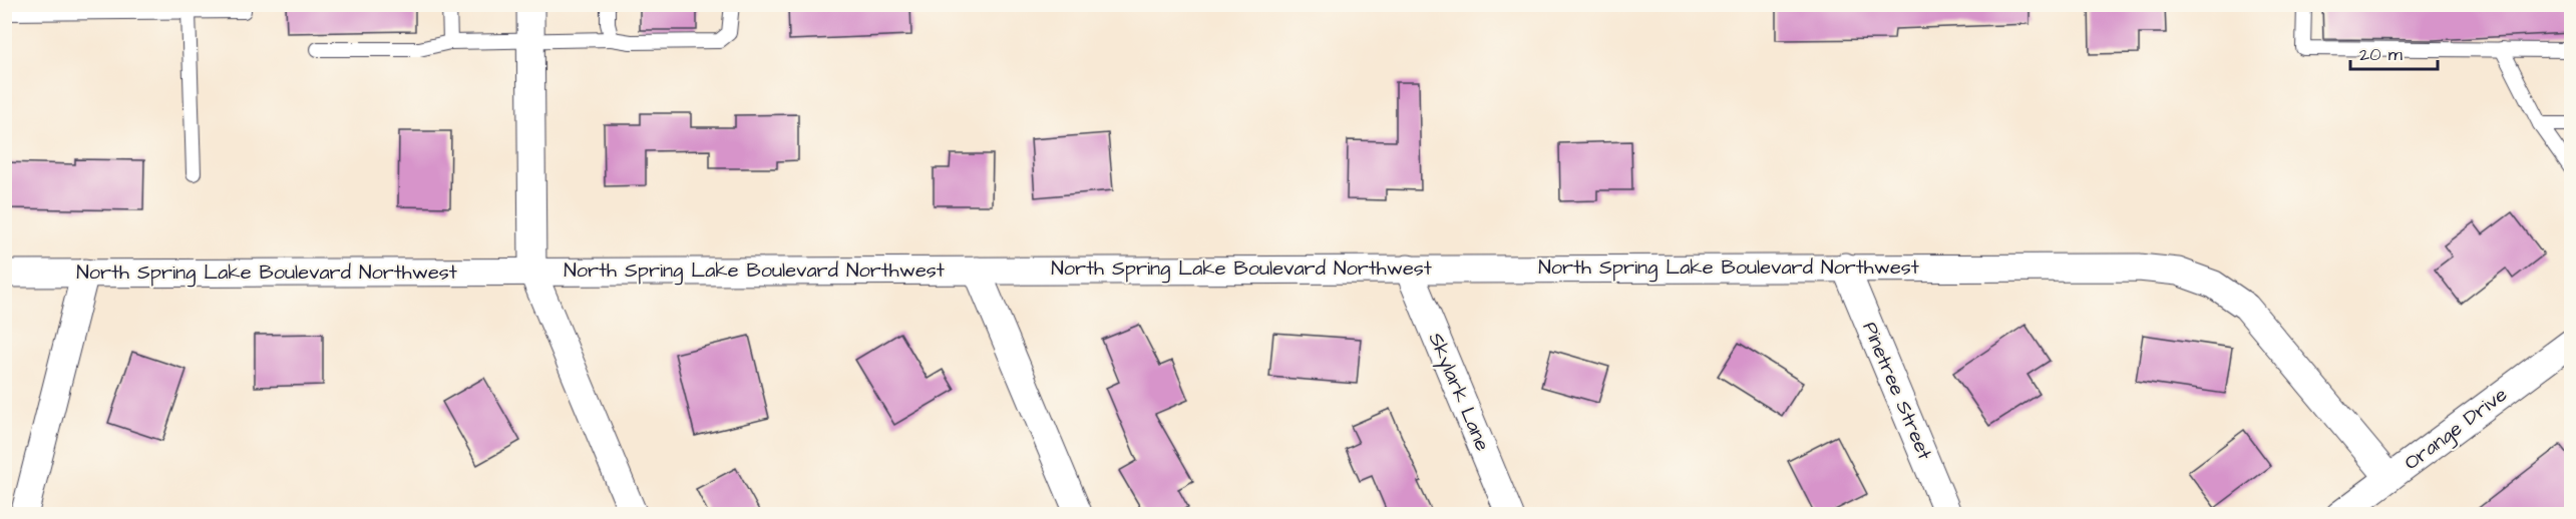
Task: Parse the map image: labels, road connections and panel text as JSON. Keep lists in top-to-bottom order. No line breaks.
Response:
{"streets":{"street":["North Spring Lake Boulevard Northwest","Pinetree Street","Skylark Lane","Orange Drive"]},"crossings":[["North Spring Lake Boulevard Northwest","Pinetree Street"],["North Spring Lake Boulevard Northwest","Skylark Lane"],["North Spring Lake Boulevard Northwest","Orange Drive"]],"scale_bar":"20 m"}
